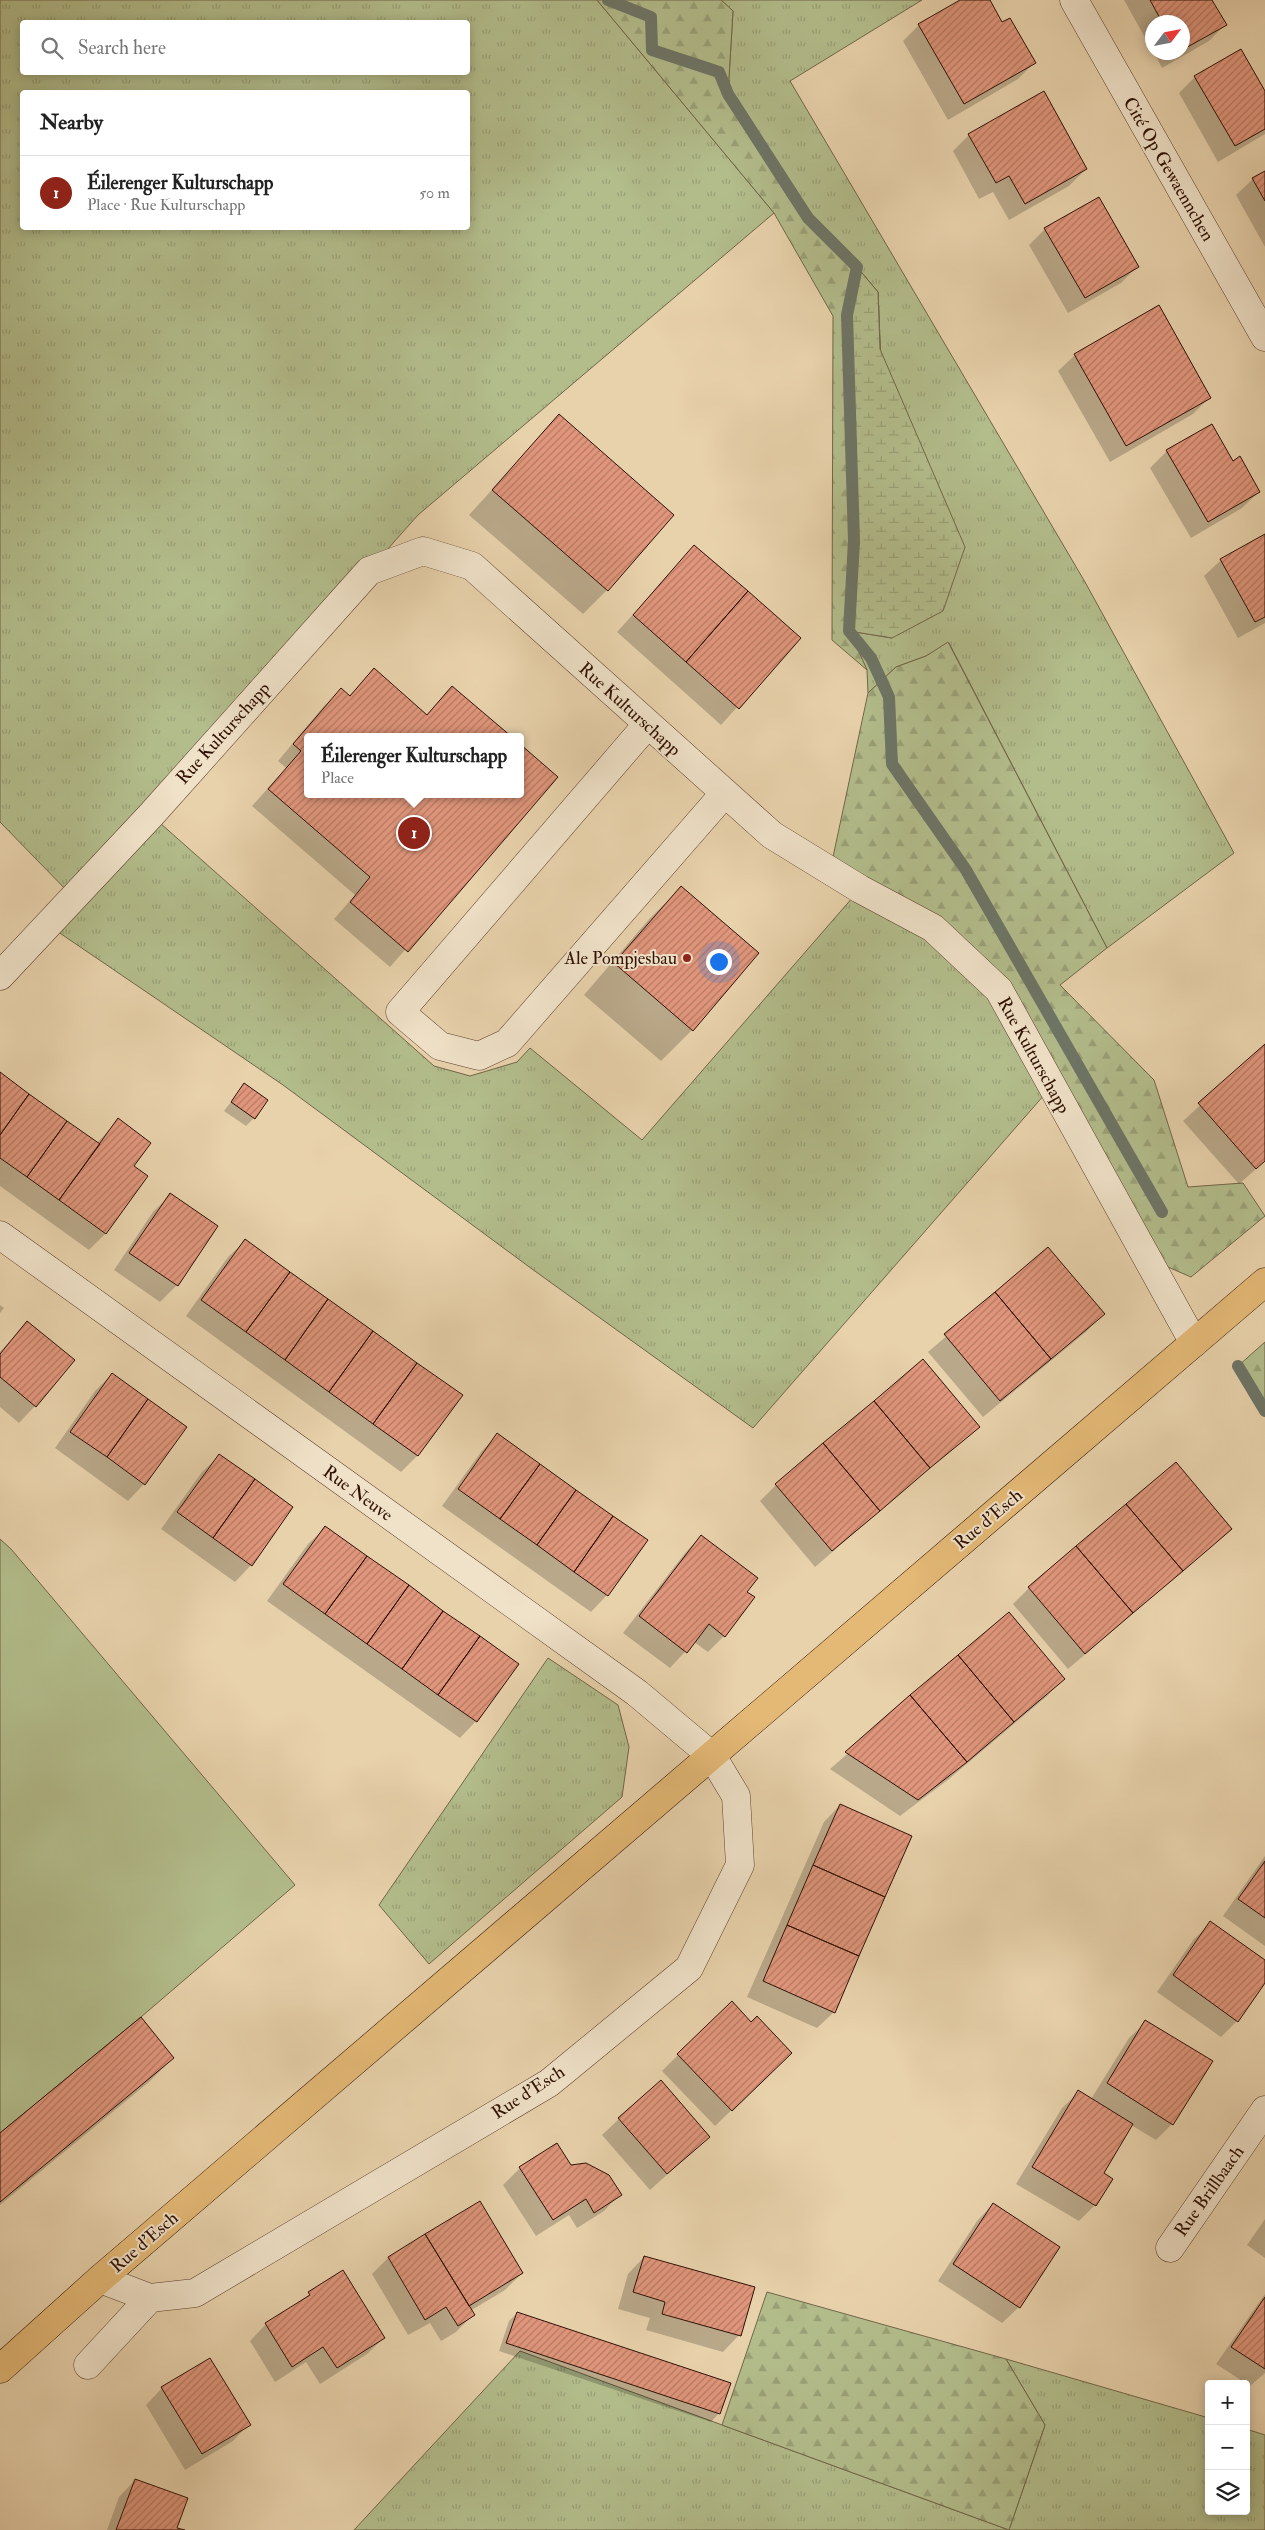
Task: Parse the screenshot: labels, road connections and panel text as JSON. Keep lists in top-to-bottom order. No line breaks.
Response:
{"streets":{"main road":["Rue d'Esch"],"street":["Cité Op Gewaennchen","Rue Kulturschapp","Rue Neuve","Rue Brillbaach"]},"crossings":[["Rue Kulturschapp","Rue d'Esch"],["Rue Neuve","Rue d'Esch"]],"places":["Ale Pompjesbau"],"north":"top right","page":{"search":"Search here","heading":"Nearby","list":[{"mark":"1","name":"Éilerenger Kulturschapp","note":"Place · Rue Kulturschapp","value":"50 m"}],"popup":["Éilerenger Kulturschapp","Place"],"pins":"1","map_buttons":["+","−"]}}
